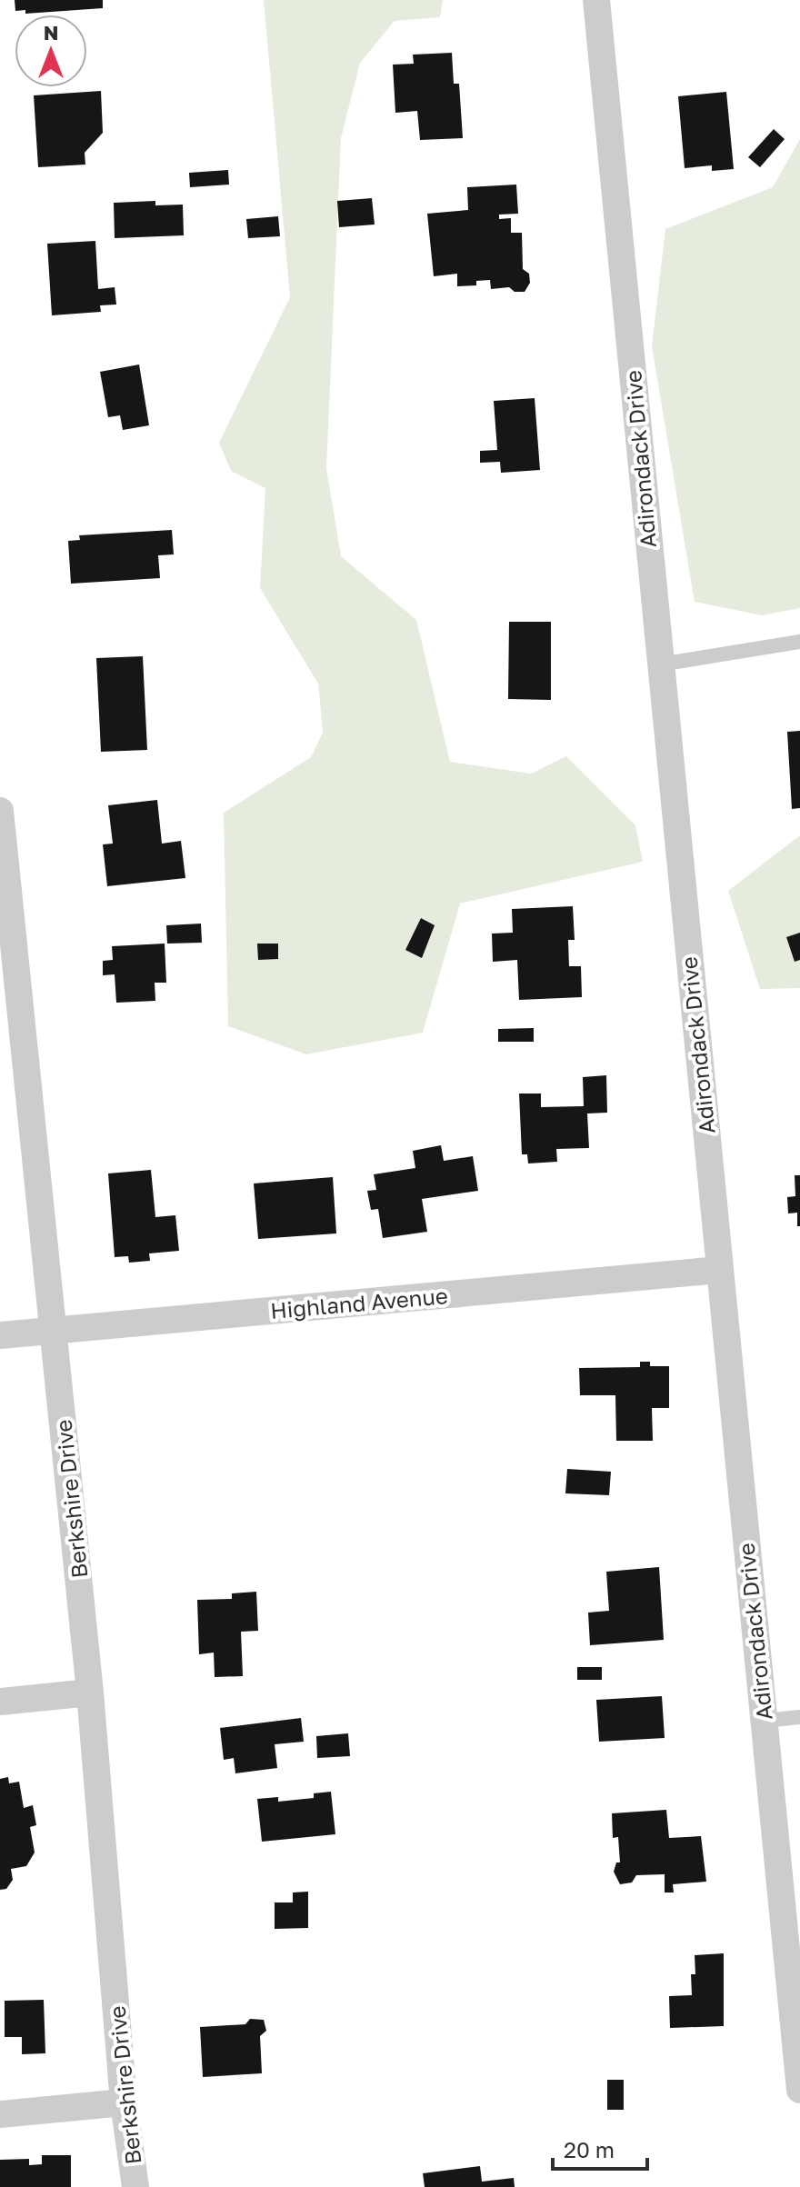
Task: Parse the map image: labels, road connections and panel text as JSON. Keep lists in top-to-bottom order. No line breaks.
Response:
{"streets":{"street":["Adirondack Drive","Highland Avenue","Berkshire Drive"]},"crossings":[["Adirondack Drive","Highland Avenue"],["Highland Avenue","Berkshire Drive"]],"scale_bar":"20 m","north":"top"}
